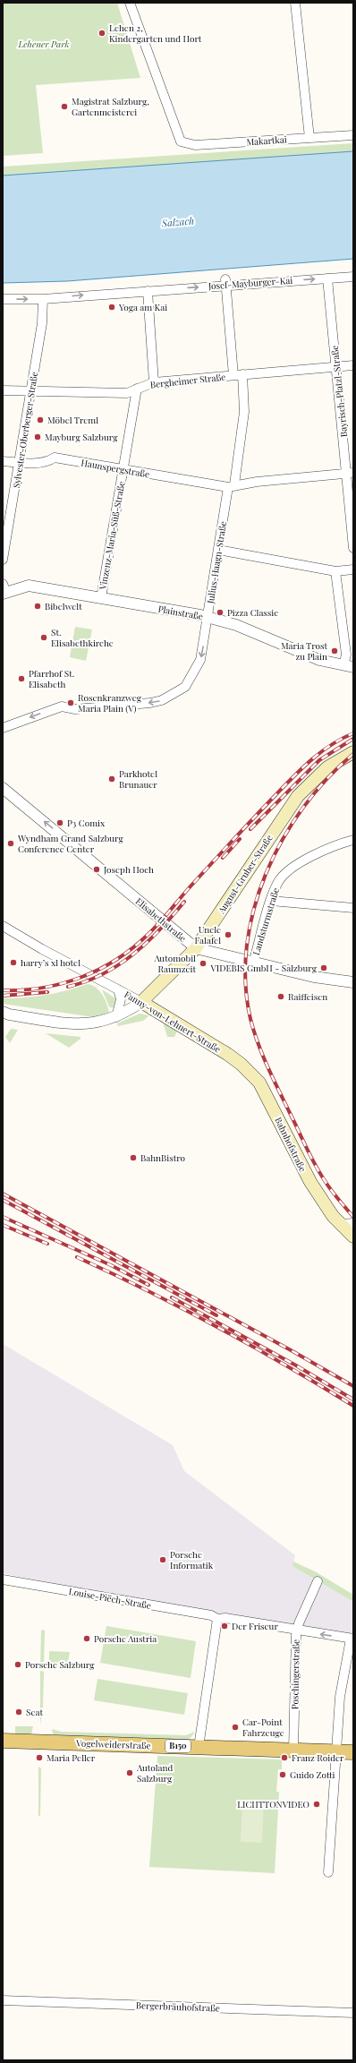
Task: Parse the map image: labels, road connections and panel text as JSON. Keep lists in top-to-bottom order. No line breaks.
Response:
{"streets":{"main road":["August-Gruber-Straße","Fanny-von-Lehnert-Straße","Bahnhofstraße","Vogelweiderstraße","B150"],"street":["Makartkai","Josef-Mayburger-Kai","Bergheimer Straße","Bayrisch-Platzl-Straße","Sylvester-Oberberger-Straße","Haunspergstraße","Vinzenz-Maria-Süß-Straße","Julius-Haagn-Straße","Plainstraße","Elisabethstraße","Landsturmstraße","Louise-Piëch-Straße","Poschingerstraße","Bergerbräuhofstraße"]},"crossings":[["Josef-Mayburger-Kai","Bayrisch-Platzl-Straße"],["Josef-Mayburger-Kai","Sylvester-Oberberger-Straße"],["Josef-Mayburger-Kai","Julius-Haagn-Straße"],["Bergheimer Straße","Bayrisch-Platzl-Straße"],["Bergheimer Straße","Sylvester-Oberberger-Straße"],["Bergheimer Straße","Vinzenz-Maria-Süß-Straße"],["Bergheimer Straße","Julius-Haagn-Straße"],["Bayrisch-Platzl-Straße","Haunspergstraße"],["Sylvester-Oberberger-Straße","Haunspergstraße"],["Haunspergstraße","Vinzenz-Maria-Süß-Straße"],["Haunspergstraße","Julius-Haagn-Straße"],["Vinzenz-Maria-Süß-Straße","Plainstraße"],["Julius-Haagn-Straße","Plainstraße"],["August-Gruber-Straße","Elisabethstraße"],["August-Gruber-Straße","Fanny-von-Lehnert-Straße"],["Elisabethstraße","Landsturmstraße"],["Fanny-von-Lehnert-Straße","Bahnhofstraße"],["Louise-Piëch-Straße","Poschingerstraße"],["Poschingerstraße","Vogelweiderstraße"]],"one_way":["Josef-Mayburger-Kai","Julius-Haagn-Straße","Elisabethstraße"],"water":["Salzach"],"parks":["Lehener Park"],"places":["Lehen 2, Kindergarten und Hort","Magistrat Salzburg, Gartenmeisterei","Yoga am Kai","Möbel Treml","Mayburg Salzburg","Bibelwelt","Pizza Classic","St. Elisabethkirche","Maria Trost zu Plain","Pfarrhof St. Elisabeth","Rosenkranzweg Maria Plain (V)","Parkhotel Brunauer","P3 Comix","Wyndham Grand Salzburg Conference Center","Joseph Hoch","Uncle Falafel","harry’s xl hotel","Automobil Raumzeit","VIDEBIS GmbH - Salzburg","Raiffeisen","BahnBistro","Porsche Informatik","Der Friseur","Porsche Austria","Porsche Salzburg","Seat","Car-Point Fahrzeuge","Maria Peller","Franz Roider","Autoland Salzburg","Guido Zotti","LICHTTONVIDEO"]}
